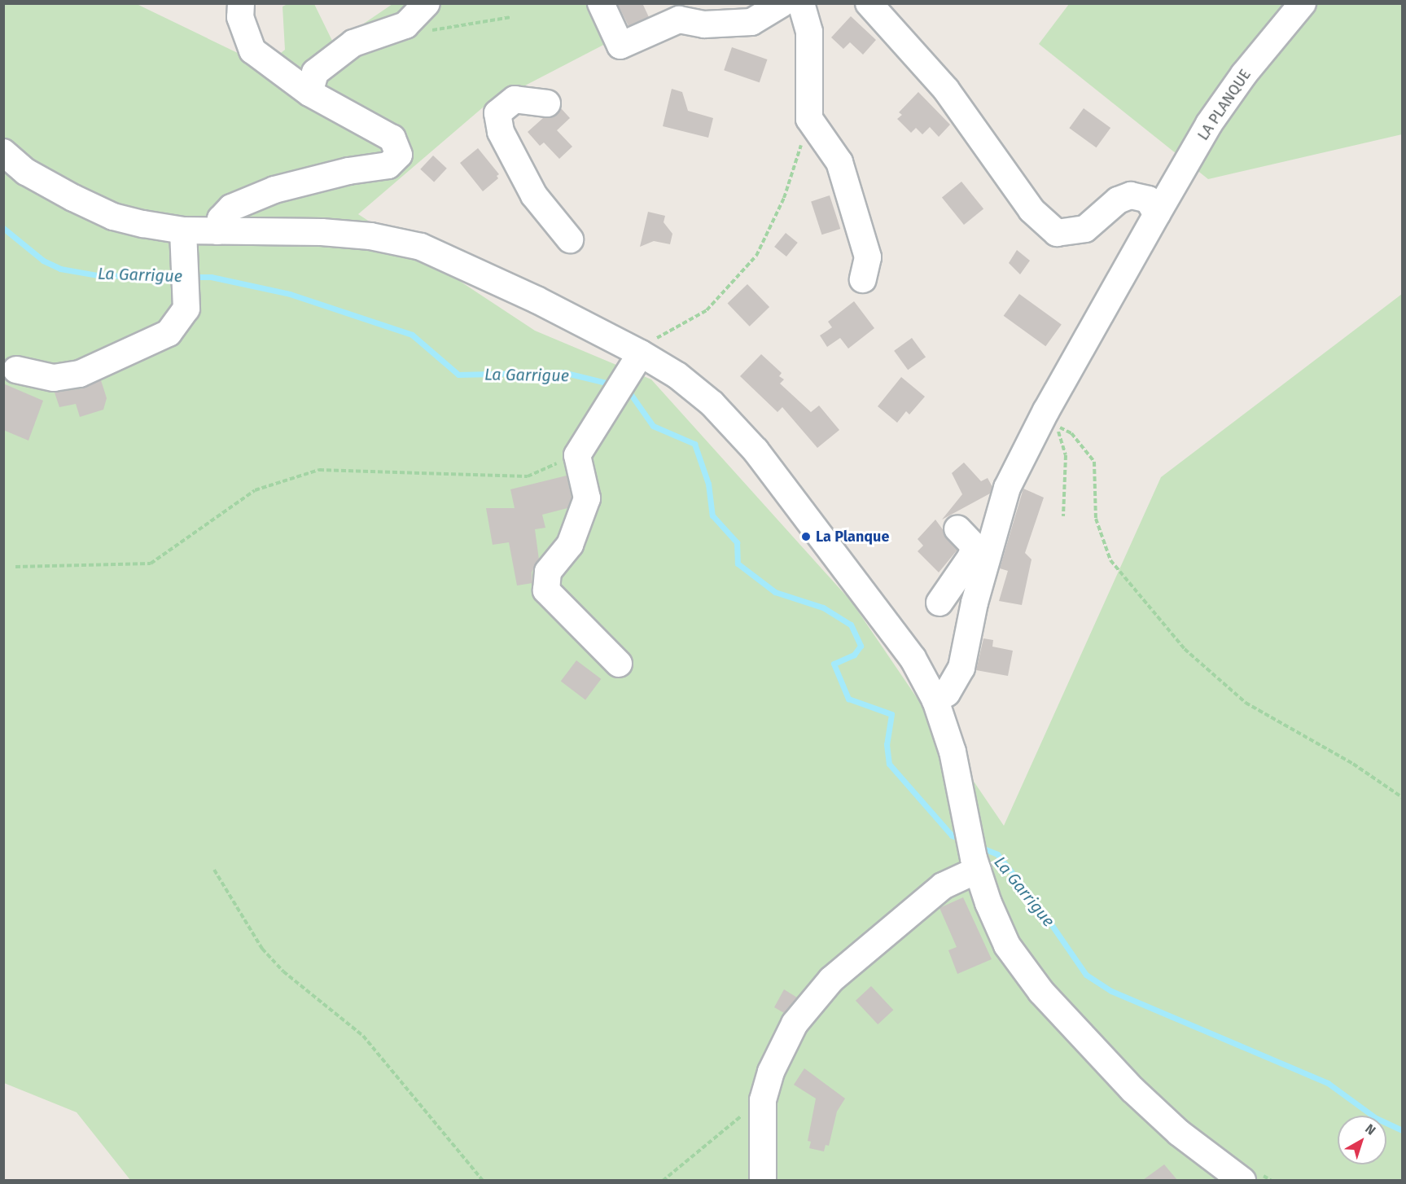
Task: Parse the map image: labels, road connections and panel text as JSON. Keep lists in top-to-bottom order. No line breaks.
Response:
{"streets":{"street":["LA PLANQUE"]},"water":["La Garrigue"],"places":["La Planque"],"north":"top right"}
